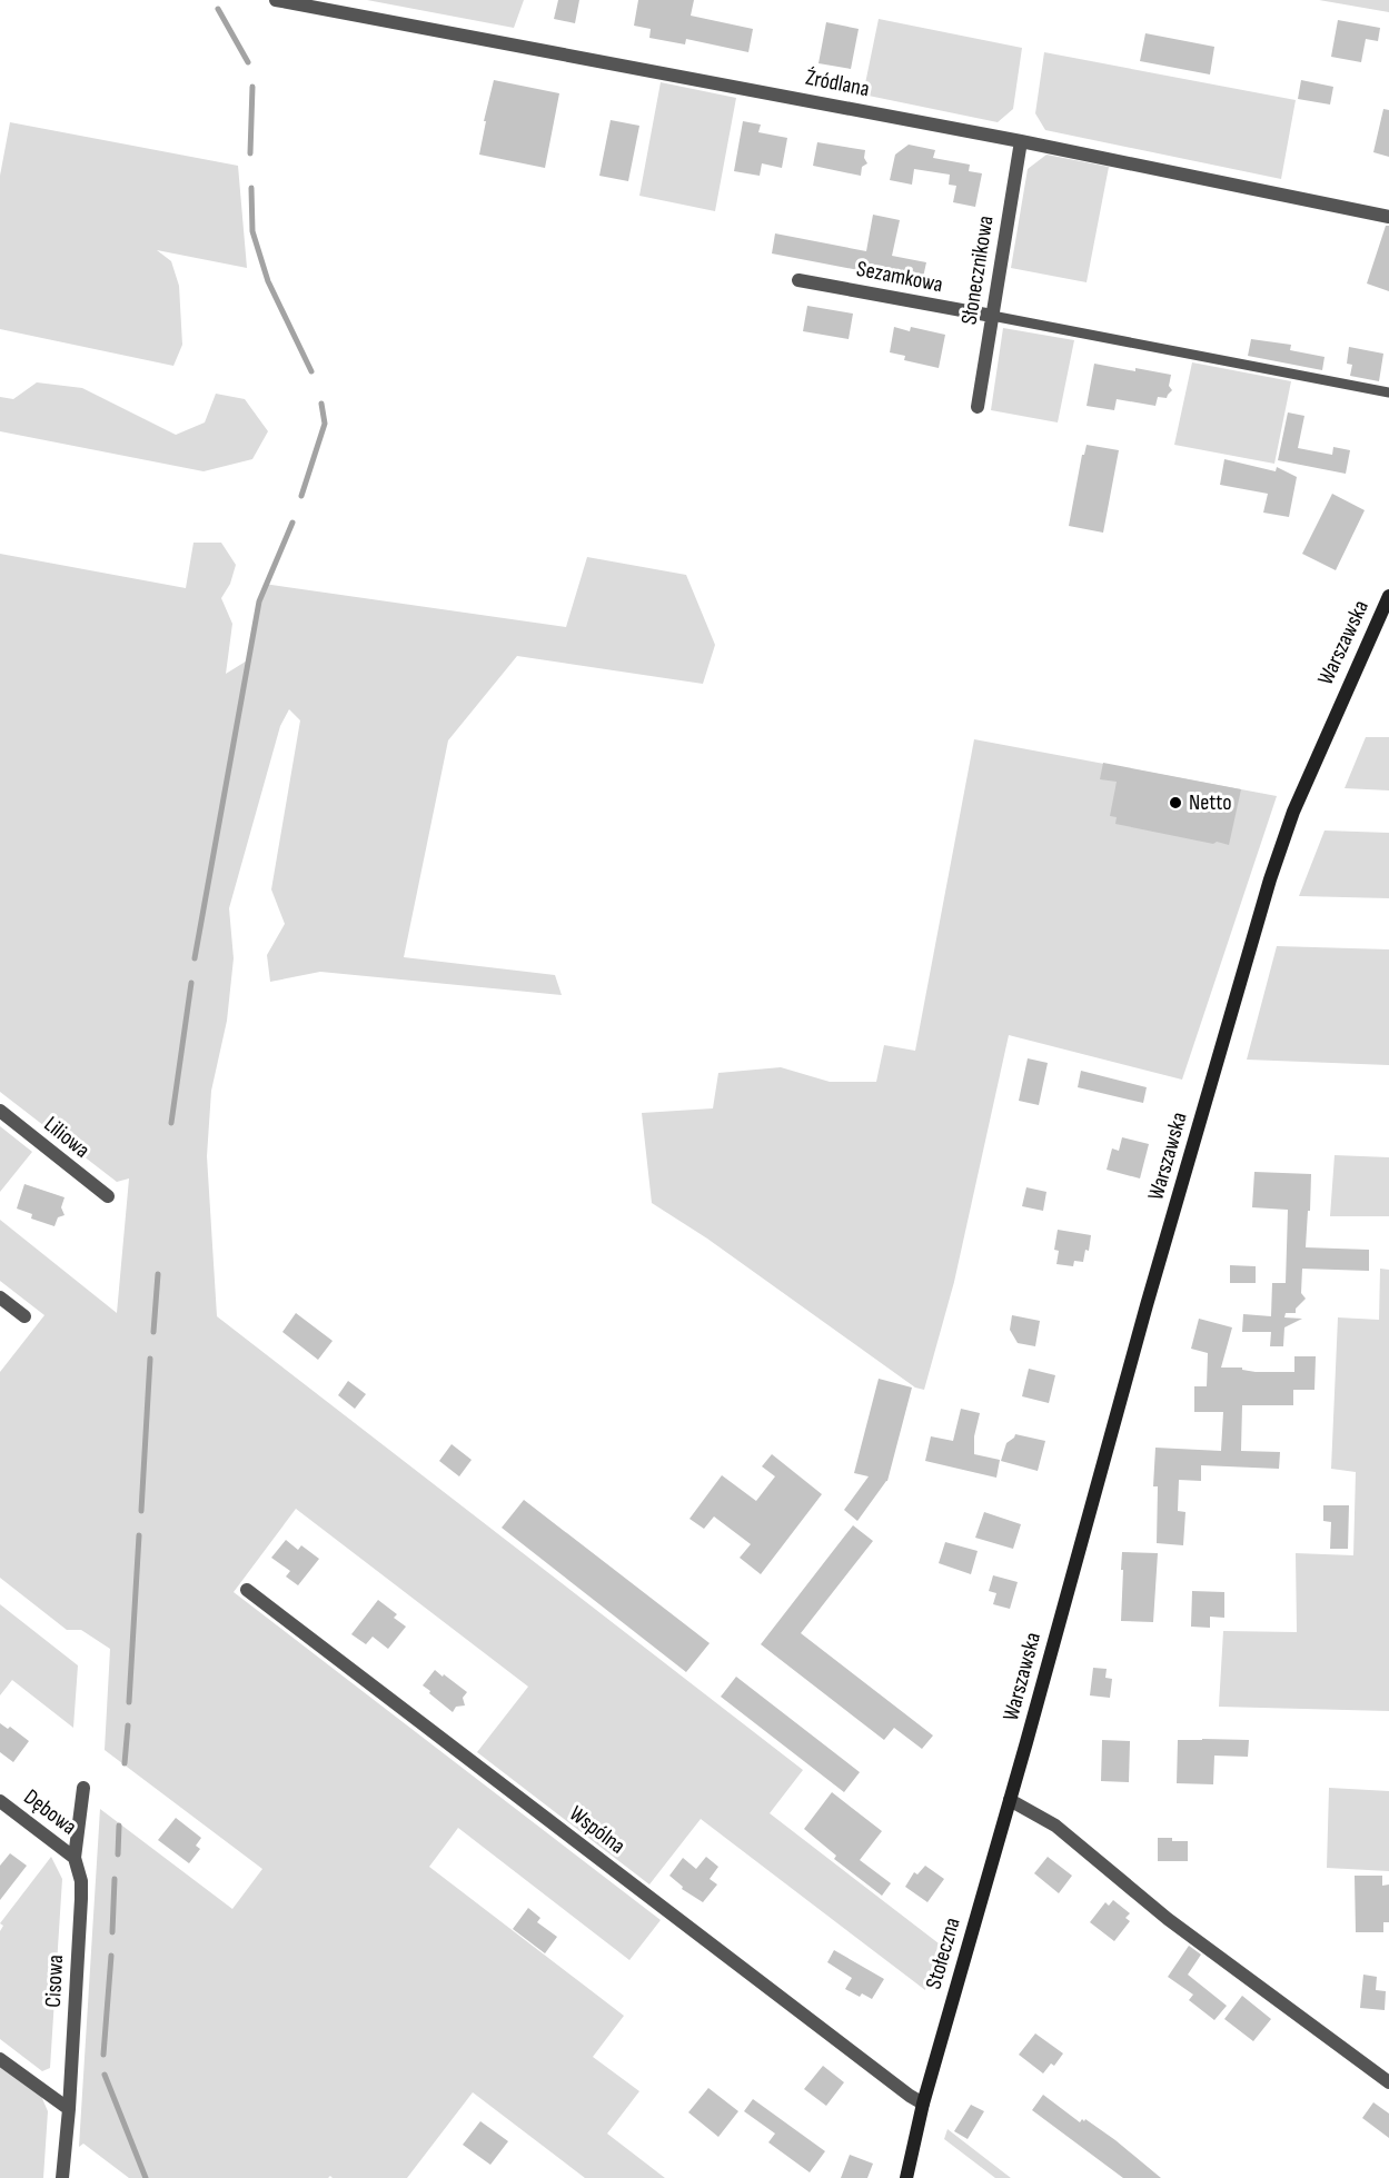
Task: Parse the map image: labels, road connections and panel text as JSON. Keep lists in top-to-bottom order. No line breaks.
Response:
{"streets":{"main road":["Warszawska","Stołeczna"],"street":["Źródlana","Słonecznikowa","Sezamkowa","Liliowa","Dębowa","Wspólna","Cisowa"]},"crossings":[["Źródlana","Słonecznikowa"],["Słonecznikowa","Sezamkowa"],["Warszawska","Stołeczna"],["Dębowa","Cisowa"],["Wspólna","Stołeczna"]],"places":["Netto"]}
